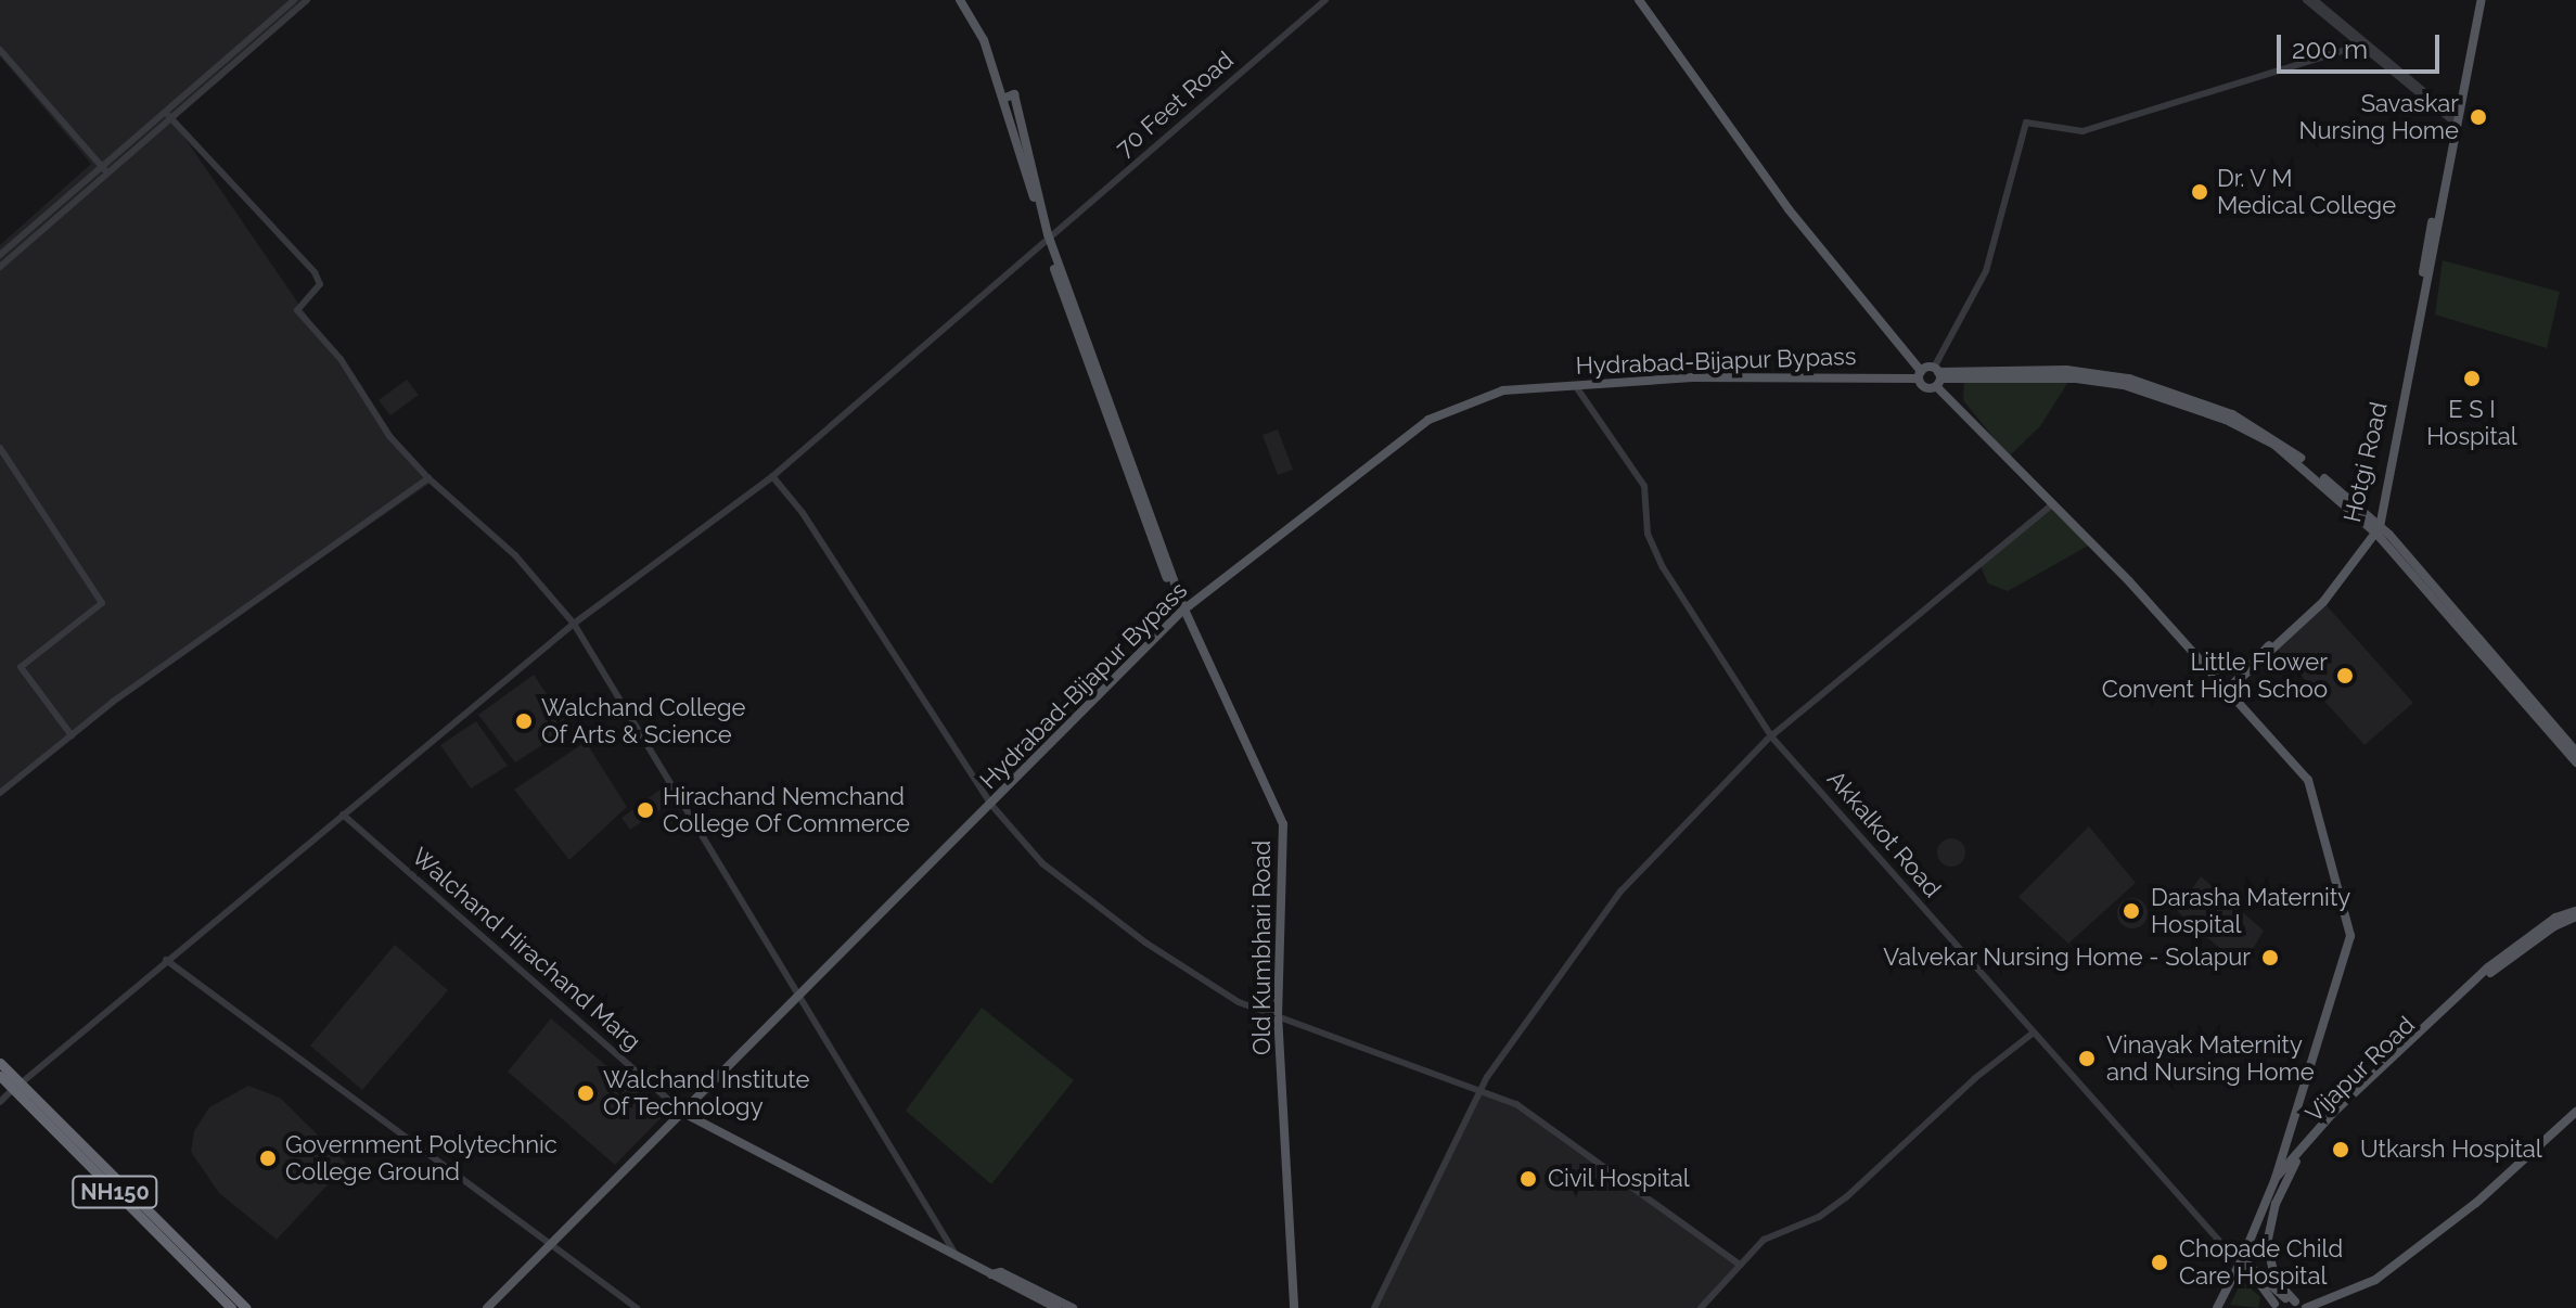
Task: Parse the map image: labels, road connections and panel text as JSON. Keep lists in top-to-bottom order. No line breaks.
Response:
{"streets":{"highway":["NH150"],"main road":["Hydrabad-Bijapur Bypass","Hotgi Road","Old Kumbhari Road","Vijapur Road"],"street":["70 Feet Road","Akkalkot Road","Walchand Hirachand Marg"]},"crossings":[["70 Feet Road","Old Kumbhari Road"],["70 Feet Road","Walchand Hirachand Marg"],["70 Feet Road","NH150"],["Hydrabad-Bijapur Bypass","Akkalkot Road"],["Hydrabad-Bijapur Bypass","Old Kumbhari Road"],["Hydrabad-Bijapur Bypass","Walchand Hirachand Marg"],["Akkalkot Road","Vijapur Road"]],"places":["Savaskar Nursing Home","Dr. V M Medical College","E S I Hospital","Little Flower Convent High Schoo","Walchand College Of Arts & Science","Hirachand Nemchand College Of Commerce","Darasha Maternity Hospital","Valvekar Nursing Home - Solapur","Vinayak Maternity and Nursing Home","Walchand Institute Of Technology","Utkarsh Hospital","Government Polytechnic College Ground","Civil Hospital","Chopade Child Care Hospital"],"scale_bar":"200 m"}
